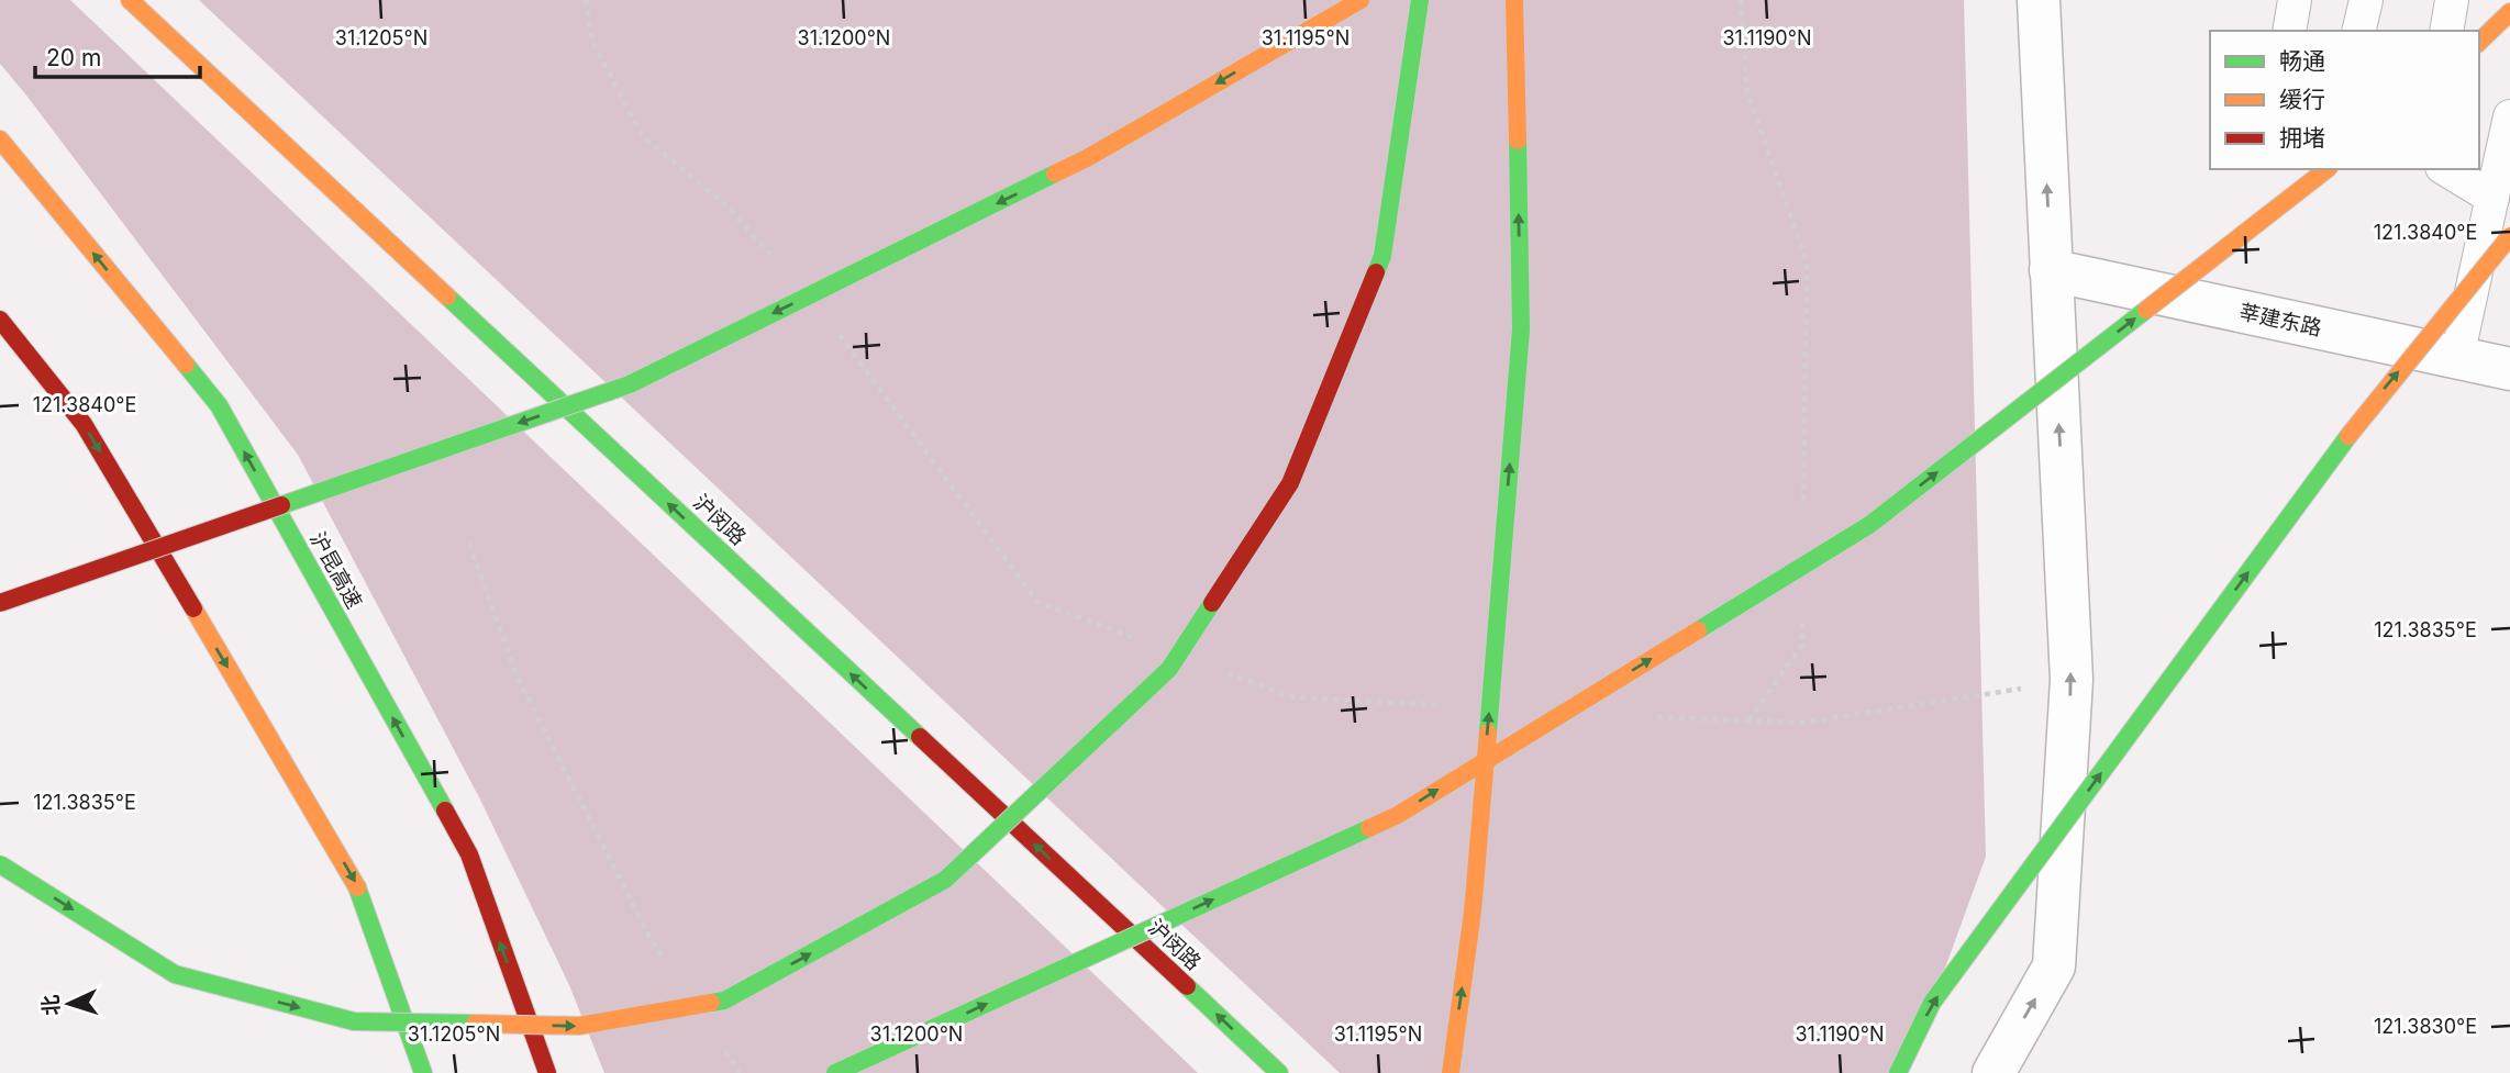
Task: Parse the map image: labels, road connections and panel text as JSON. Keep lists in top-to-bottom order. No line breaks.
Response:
{"streets":{"highway":["沪闵路","沪昆高速"],"street":["莘建东路"]},"one_way":["沪闵路"],"legend":["畅通","缓行","拥堵"],"scale_bar":"20 m","north":"left","coordinates":["31.1205°N","31.1200°N","31.1195°N","31.1190°N","121.3840°E","121.3835°E","121.3830°E"]}
